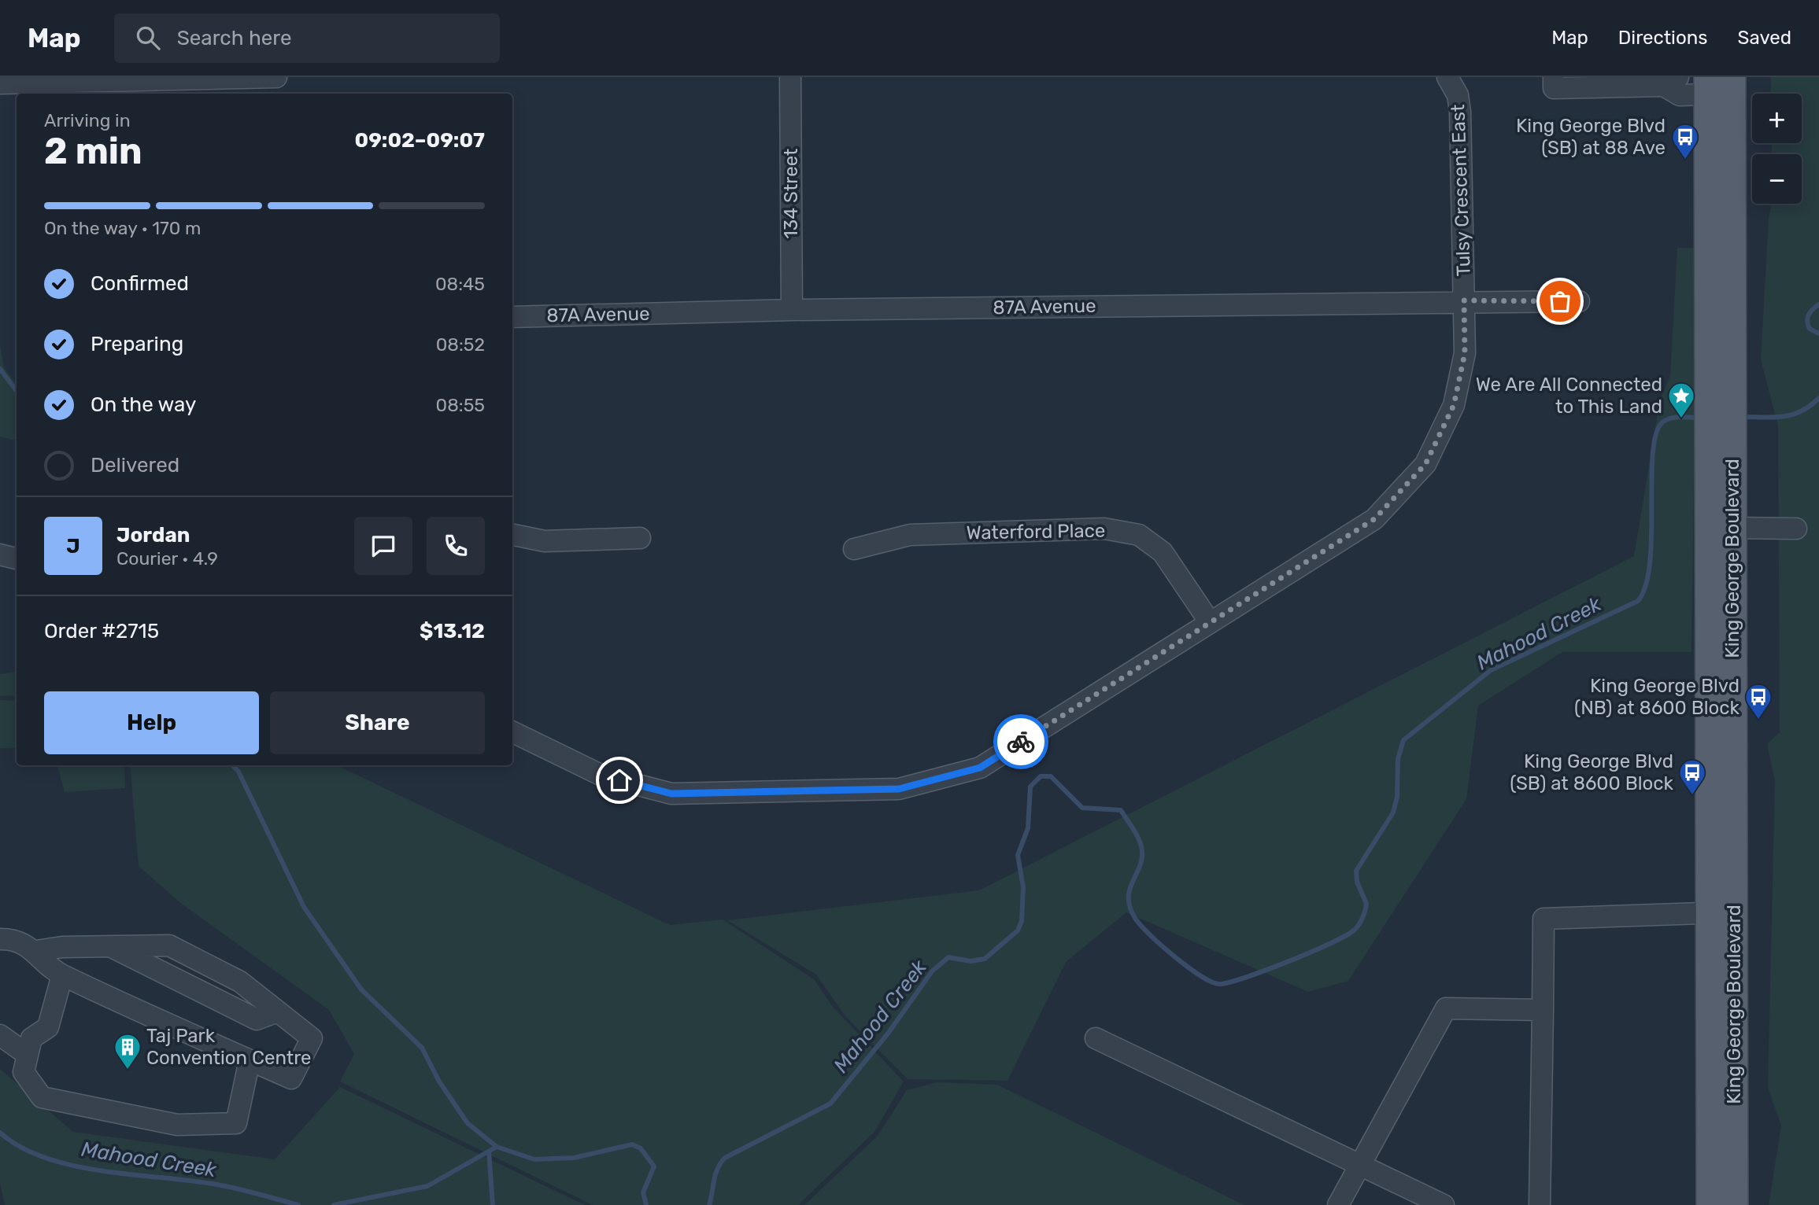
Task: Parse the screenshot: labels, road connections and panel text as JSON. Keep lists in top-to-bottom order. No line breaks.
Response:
{"streets":{"main road":["King George Boulevard"],"street":["Tulsy Crescent East","134 Street","87A Avenue","Waterford Place"]},"crossings":[["Tulsy Crescent East","87A Avenue"],["Tulsy Crescent East","Waterford Place"],["134 Street","87A Avenue"]],"water":["Mahood Creek"],"places":{"bus stop":["King George Blvd (SB) at 88 Ave","King George Blvd (NB) at 8600 Block","King George Blvd (SB) at 8600 Block"],"place":["We Are All Connected to This Land"],"building":["Taj Park Convention Centre"]},"page":{"header":"Map","search":"Search here","nav":["Map","Directions","Saved"],"map_buttons":["+","−"],"heading":["2 min","Arriving in","09:02–09:07"],"panel":["Jordan","Courier · 4.9","Order #2715","$13.12"],"bar":"On the way · 170 m","list":[["Confirmed","08:45"],["Preparing","08:52"],["On the way","08:55"],"Delivered"],"round":"J","buttons":["Help","Share"]}}
